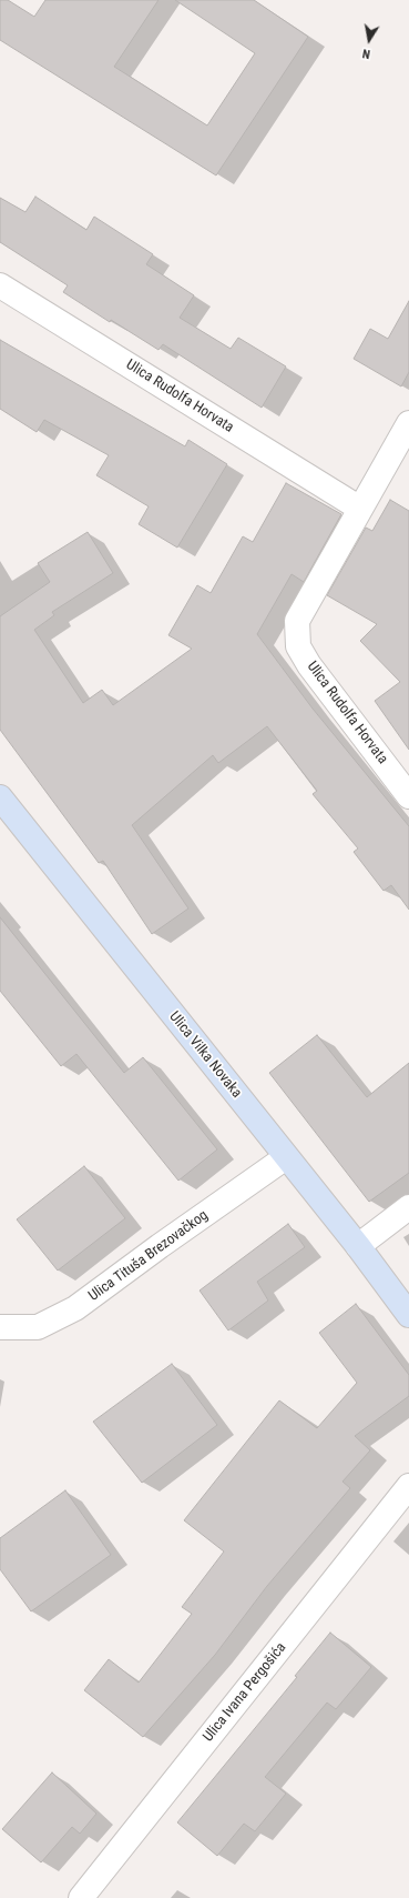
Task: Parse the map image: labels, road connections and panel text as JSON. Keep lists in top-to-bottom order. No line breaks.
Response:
{"streets":{"main road":["Ulica Vilka Novaka"],"street":["Ulica Rudolfa Horvata","Ulica Tituša Brezovačkog","Ulica Ivana Pergošića"]},"crossings":[["Ulica Vilka Novaka","Ulica Tituša Brezovačkog"]],"north":"bottom"}
